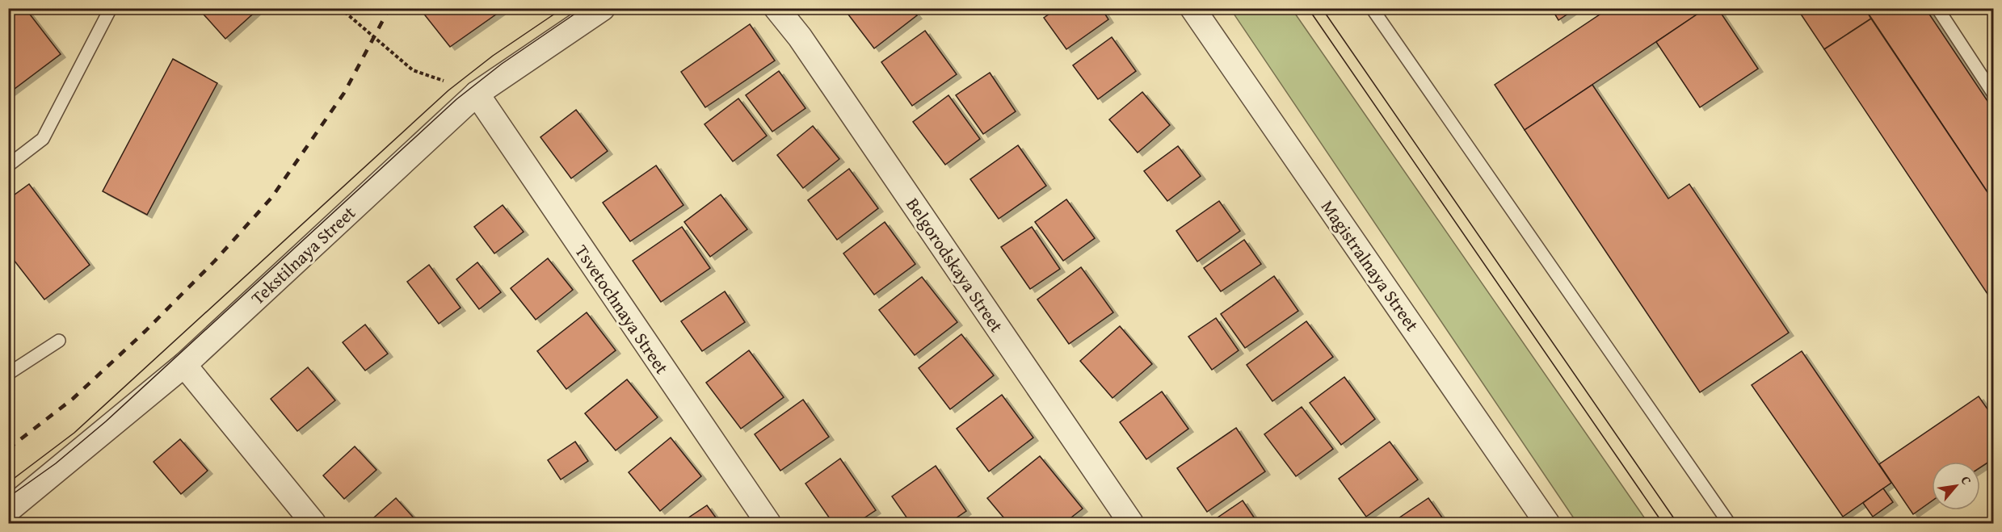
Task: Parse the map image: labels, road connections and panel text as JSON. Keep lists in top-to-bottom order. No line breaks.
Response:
{"streets":{"street":["Tekstilnaya Street","Belgorodskaya Street","Magistralnaya Street","Tsvetochnaya Street"]},"crossings":[["Tekstilnaya Street","Tsvetochnaya Street"]],"north":"top right"}
